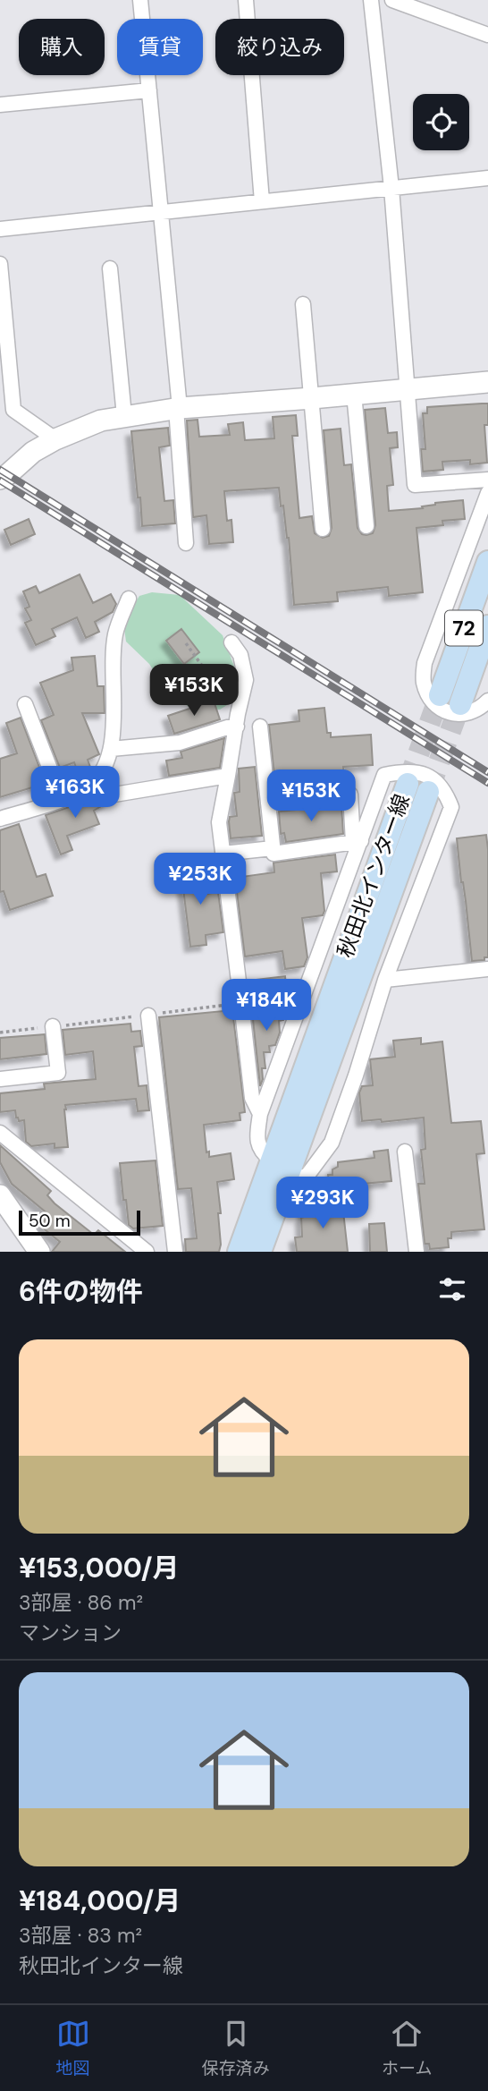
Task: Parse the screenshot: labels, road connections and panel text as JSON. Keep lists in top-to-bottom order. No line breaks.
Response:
{"streets":{"main road":["72","秋田北インター線"]},"scale_bar":"50 m","page":{"chip":["購入","賃貸","絞り込み"],"price":["¥153K","¥163K","¥153K","¥253K","¥184K","¥293K"],"scale":"50 m","heading":"6件の物件","list":[{"name":"¥153,000/月","note":"3部屋 · 86 m² · マンション"},{"name":"¥184,000/月","note":"3部屋 · 83 m² · 秋田北インター線"}],"tabs":["地図","保存済み","ホーム"]}}
